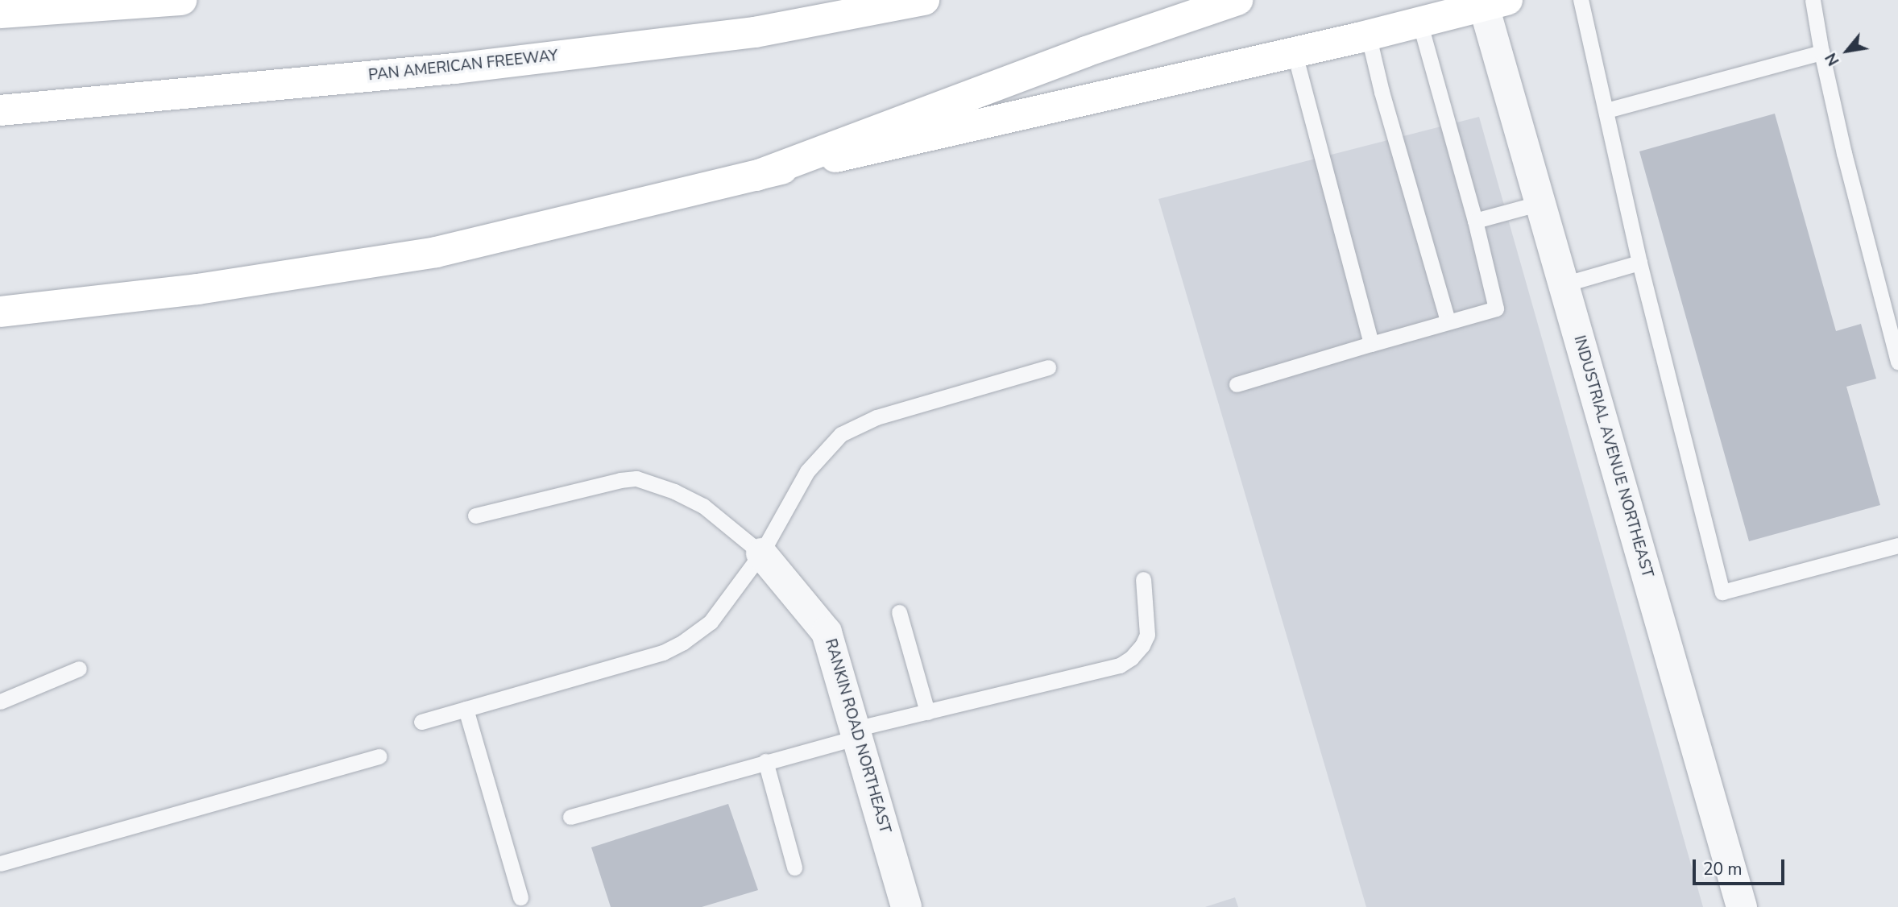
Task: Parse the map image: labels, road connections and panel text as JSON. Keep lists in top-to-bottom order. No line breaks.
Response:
{"streets":{"main road":["PAN AMERICAN FREEWAY"],"street":["INDUSTRIAL AVENUE NORTHEAST","RANKIN ROAD NORTHEAST"]},"scale_bar":"20 m","north":"bottom left"}
